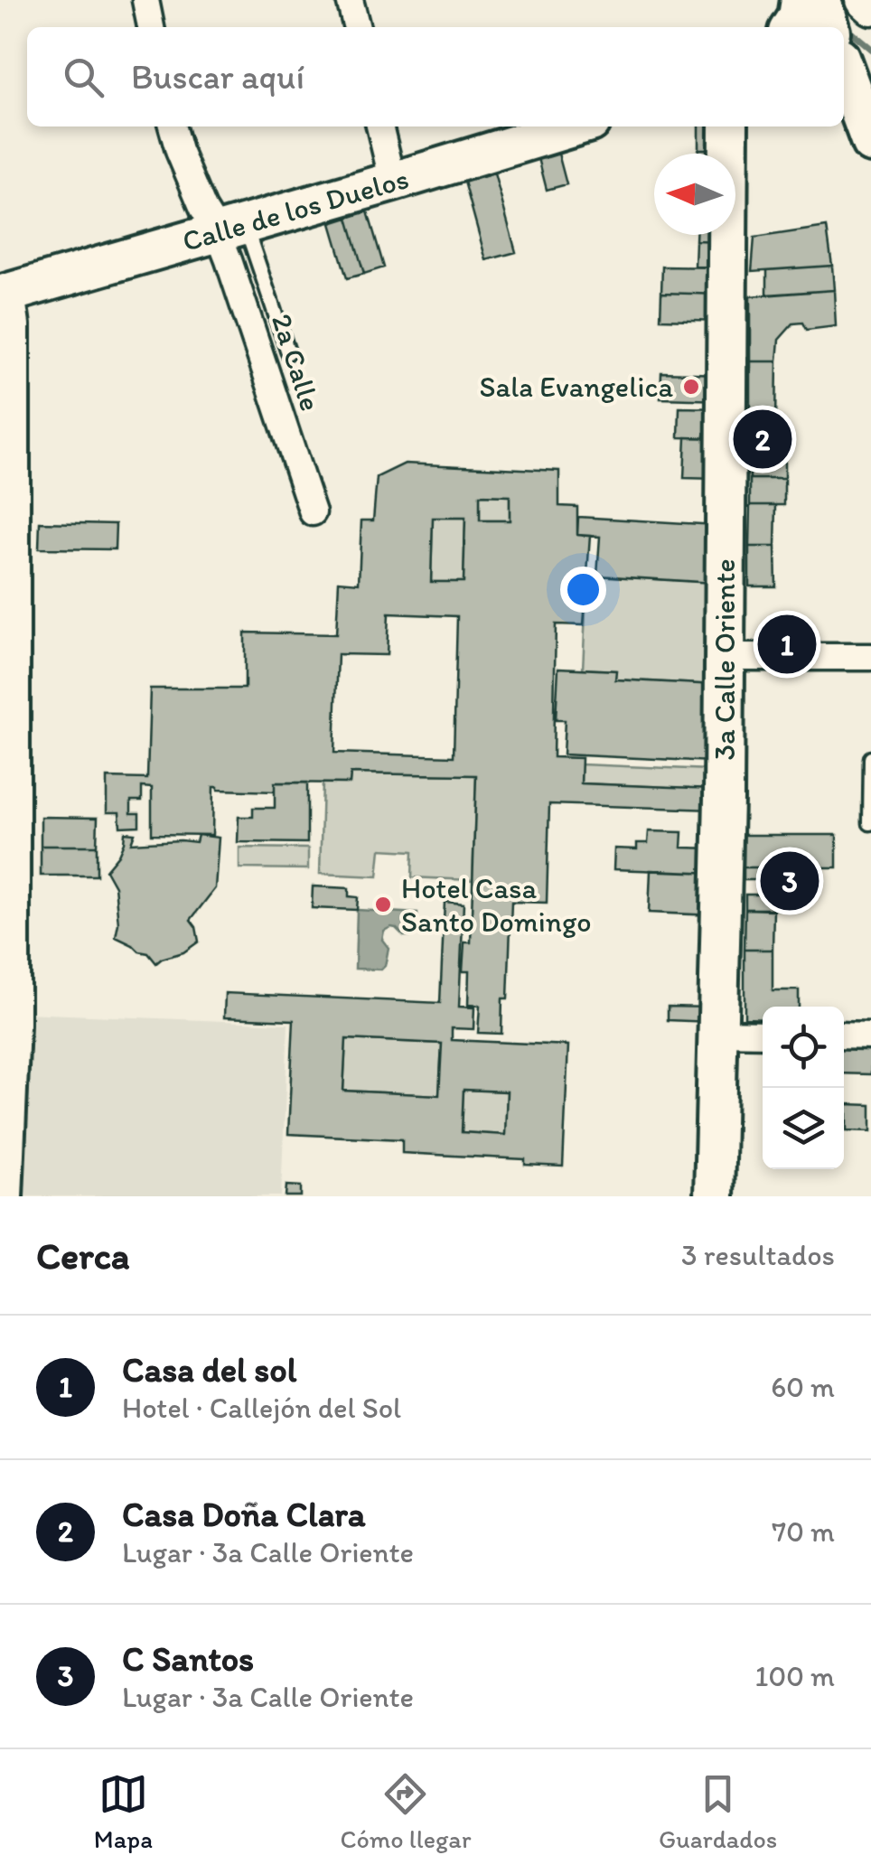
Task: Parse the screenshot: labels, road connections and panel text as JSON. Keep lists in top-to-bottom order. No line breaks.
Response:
{"streets":{"main road":["Calle de los Duelos","3a Calle Oriente"],"street":["2a Calle"]},"crossings":[["Calle de los Duelos","2a Calle"]],"places":["Sala Evangelica","Hotel Casa Santo Domingo"],"north":"left","page":{"search":"Buscar aquí","pins":["2","1","3"],"heading":["Cerca","3 resultados"],"list":[{"mark":"1","name":"Casa del sol","note":"Hotel · Callejón del Sol","value":"60 m"},{"mark":"2","name":"Casa Doña Clara","note":"Lugar · 3a Calle Oriente","value":"70 m"},{"mark":"3","name":"C Santos","note":"Lugar · 3a Calle Oriente","value":"100 m"}],"nav":["Mapa","Cómo llegar","Guardados"]}}
